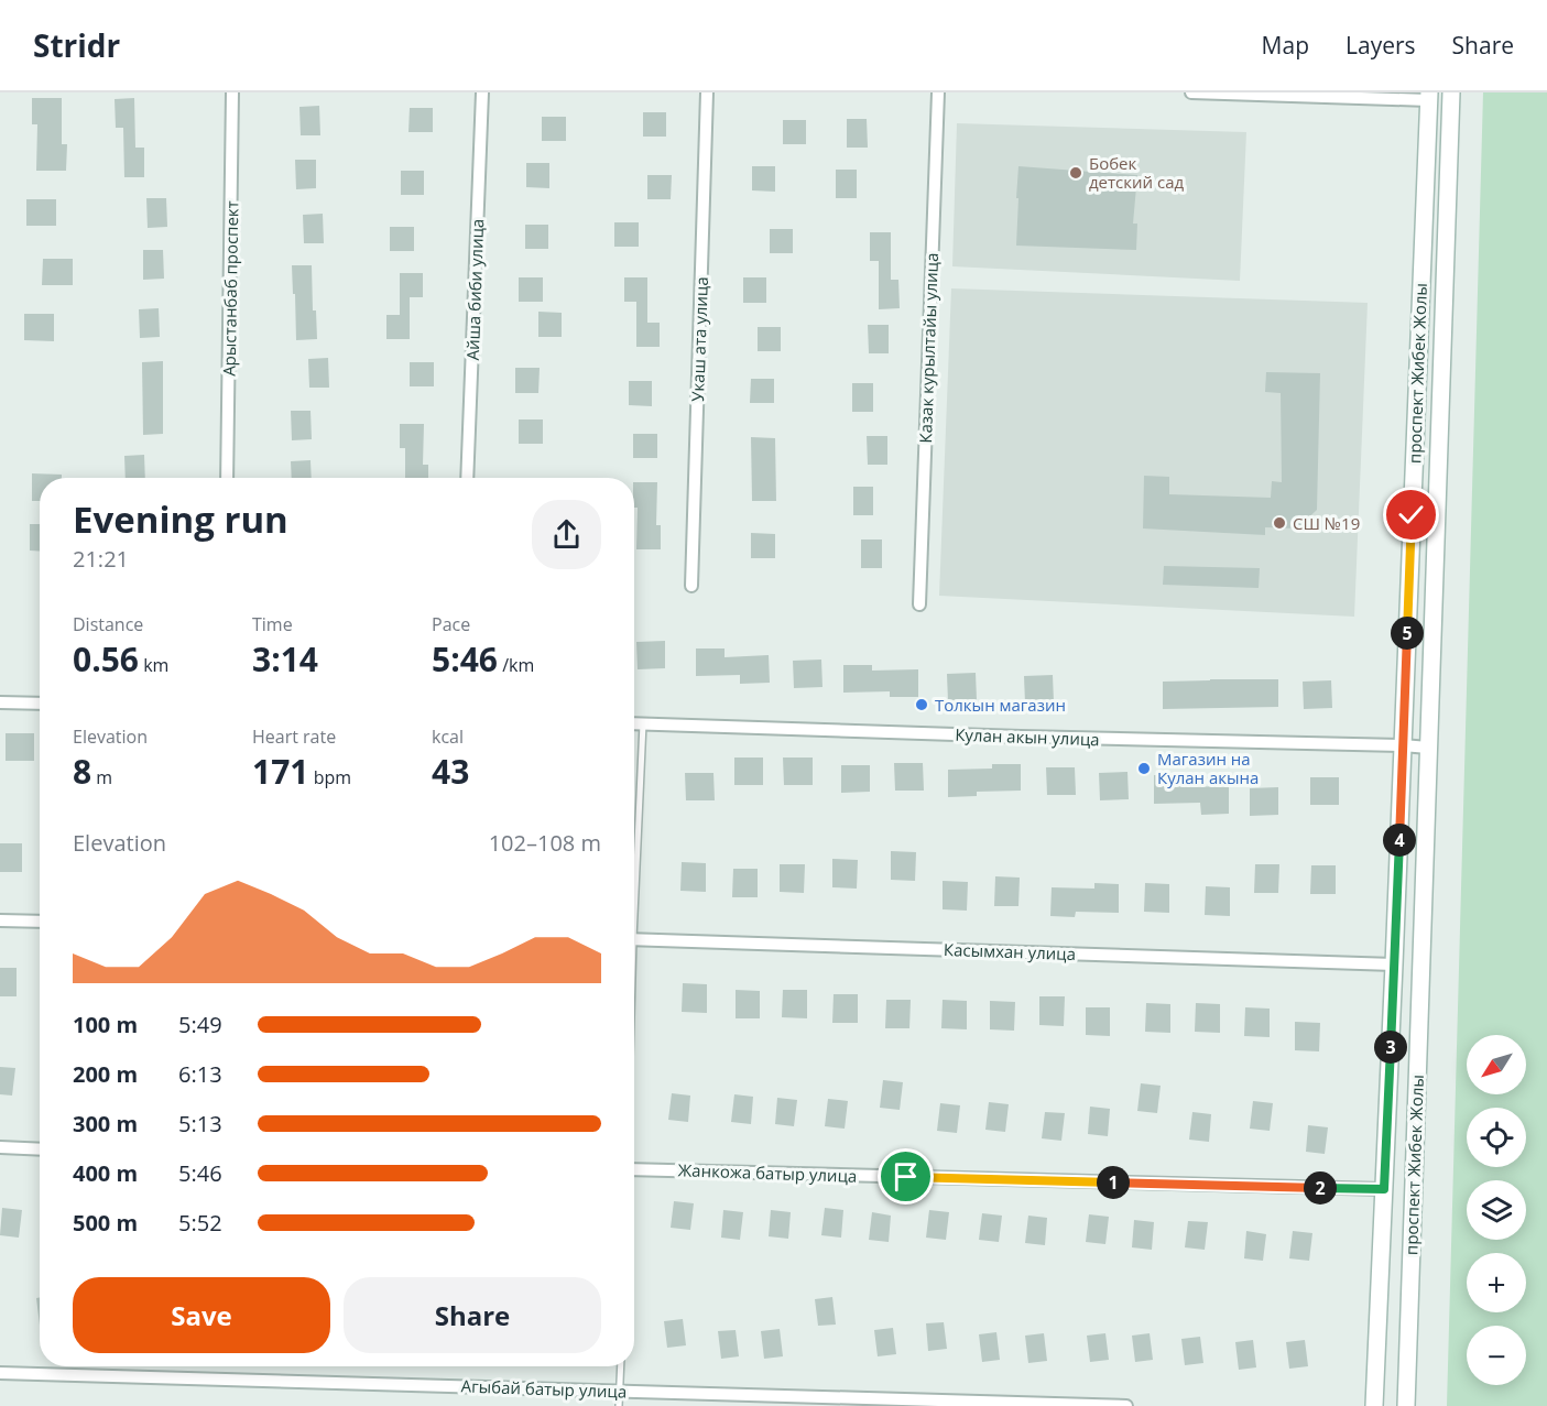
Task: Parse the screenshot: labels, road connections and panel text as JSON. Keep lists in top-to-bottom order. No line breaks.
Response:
{"streets":{"street":["Арыстанбаб проспект","Айша биби улица","Укаш ата улица","Казак курылтайы улица","проспект Жибек Жолы","Кулан акын улица","Касымхан улица","Жанкожа батыр улица","Агыбай батыр улица"]},"crossings":[["проспект Жибек Жолы","Кулан акын улица"],["проспект Жибек Жолы","Касымхан улица"],["проспект Жибек Жолы","Жанкожа батыр улица"]],"places":["Бобек детский сад","СШ №19","Толкын магазин","Магазин на Кулан акына"],"north":"bottom left","page":{"header":"Stridr","nav":["Map","Layers","Share"],"heading":["Evening run","21:21"],"stats":[["Distance","0.56 km"],["Time","3:14"],["Pace","5:46 /km"],["Elevation","8 m"],["Heart rate","171 bpm"],["kcal","43"]],"pins":["5","4","3","1","2"],"chart":["Elevation","102–108 m"],"list":[{"name":"100 m","note":"5:49"},{"name":"200 m","note":"6:13"},{"name":"300 m","note":"5:13"},{"name":"400 m","note":"5:46"},{"name":"500 m","note":"5:52"}],"map_buttons":["+","−"],"buttons":["Save","Share"]}}
